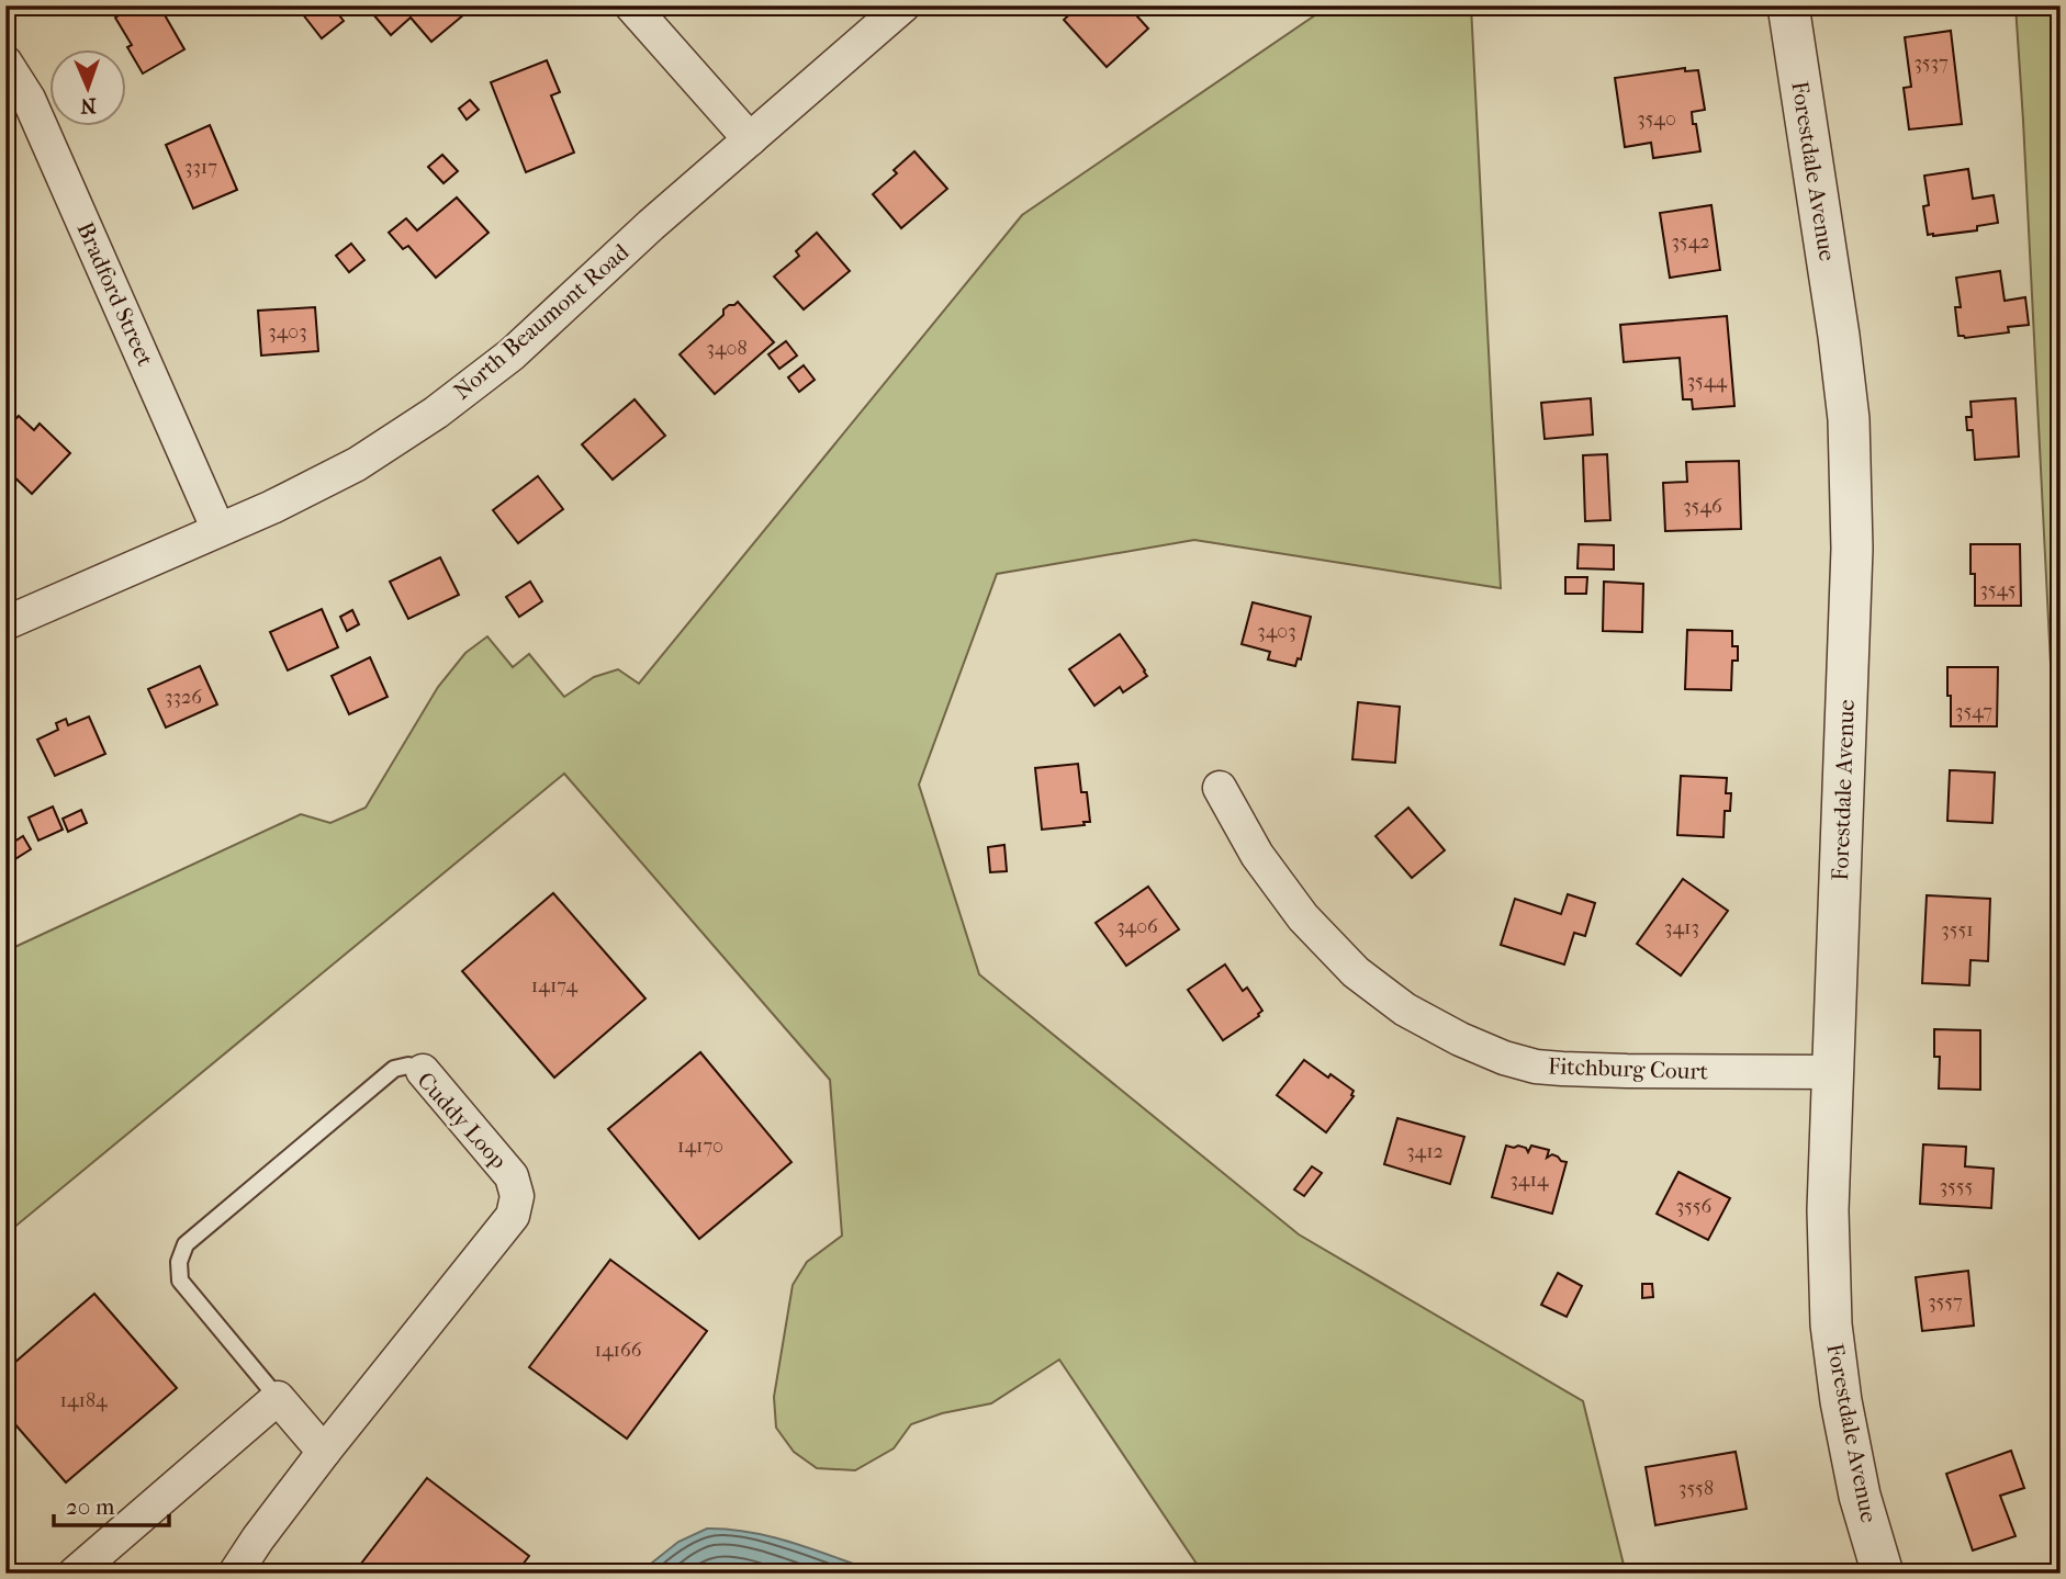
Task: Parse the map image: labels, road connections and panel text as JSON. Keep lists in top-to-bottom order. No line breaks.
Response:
{"streets":{"street":["Forestdale Avenue","Bradford Street","North Beaumont Road","Fitchburg Court","Cuddy Loop"]},"crossings":[["Forestdale Avenue","Fitchburg Court"],["Bradford Street","North Beaumont Road"]],"house_numbers":["3537","3540","3317","3542","3403","3408","3544","3546","3545","3403","3326","3547","3406","3413","3551","14174","14170","3412","3414","3555","3556","3557","14166","14184","3558"],"scale_bar":"20 m","north":"bottom"}
